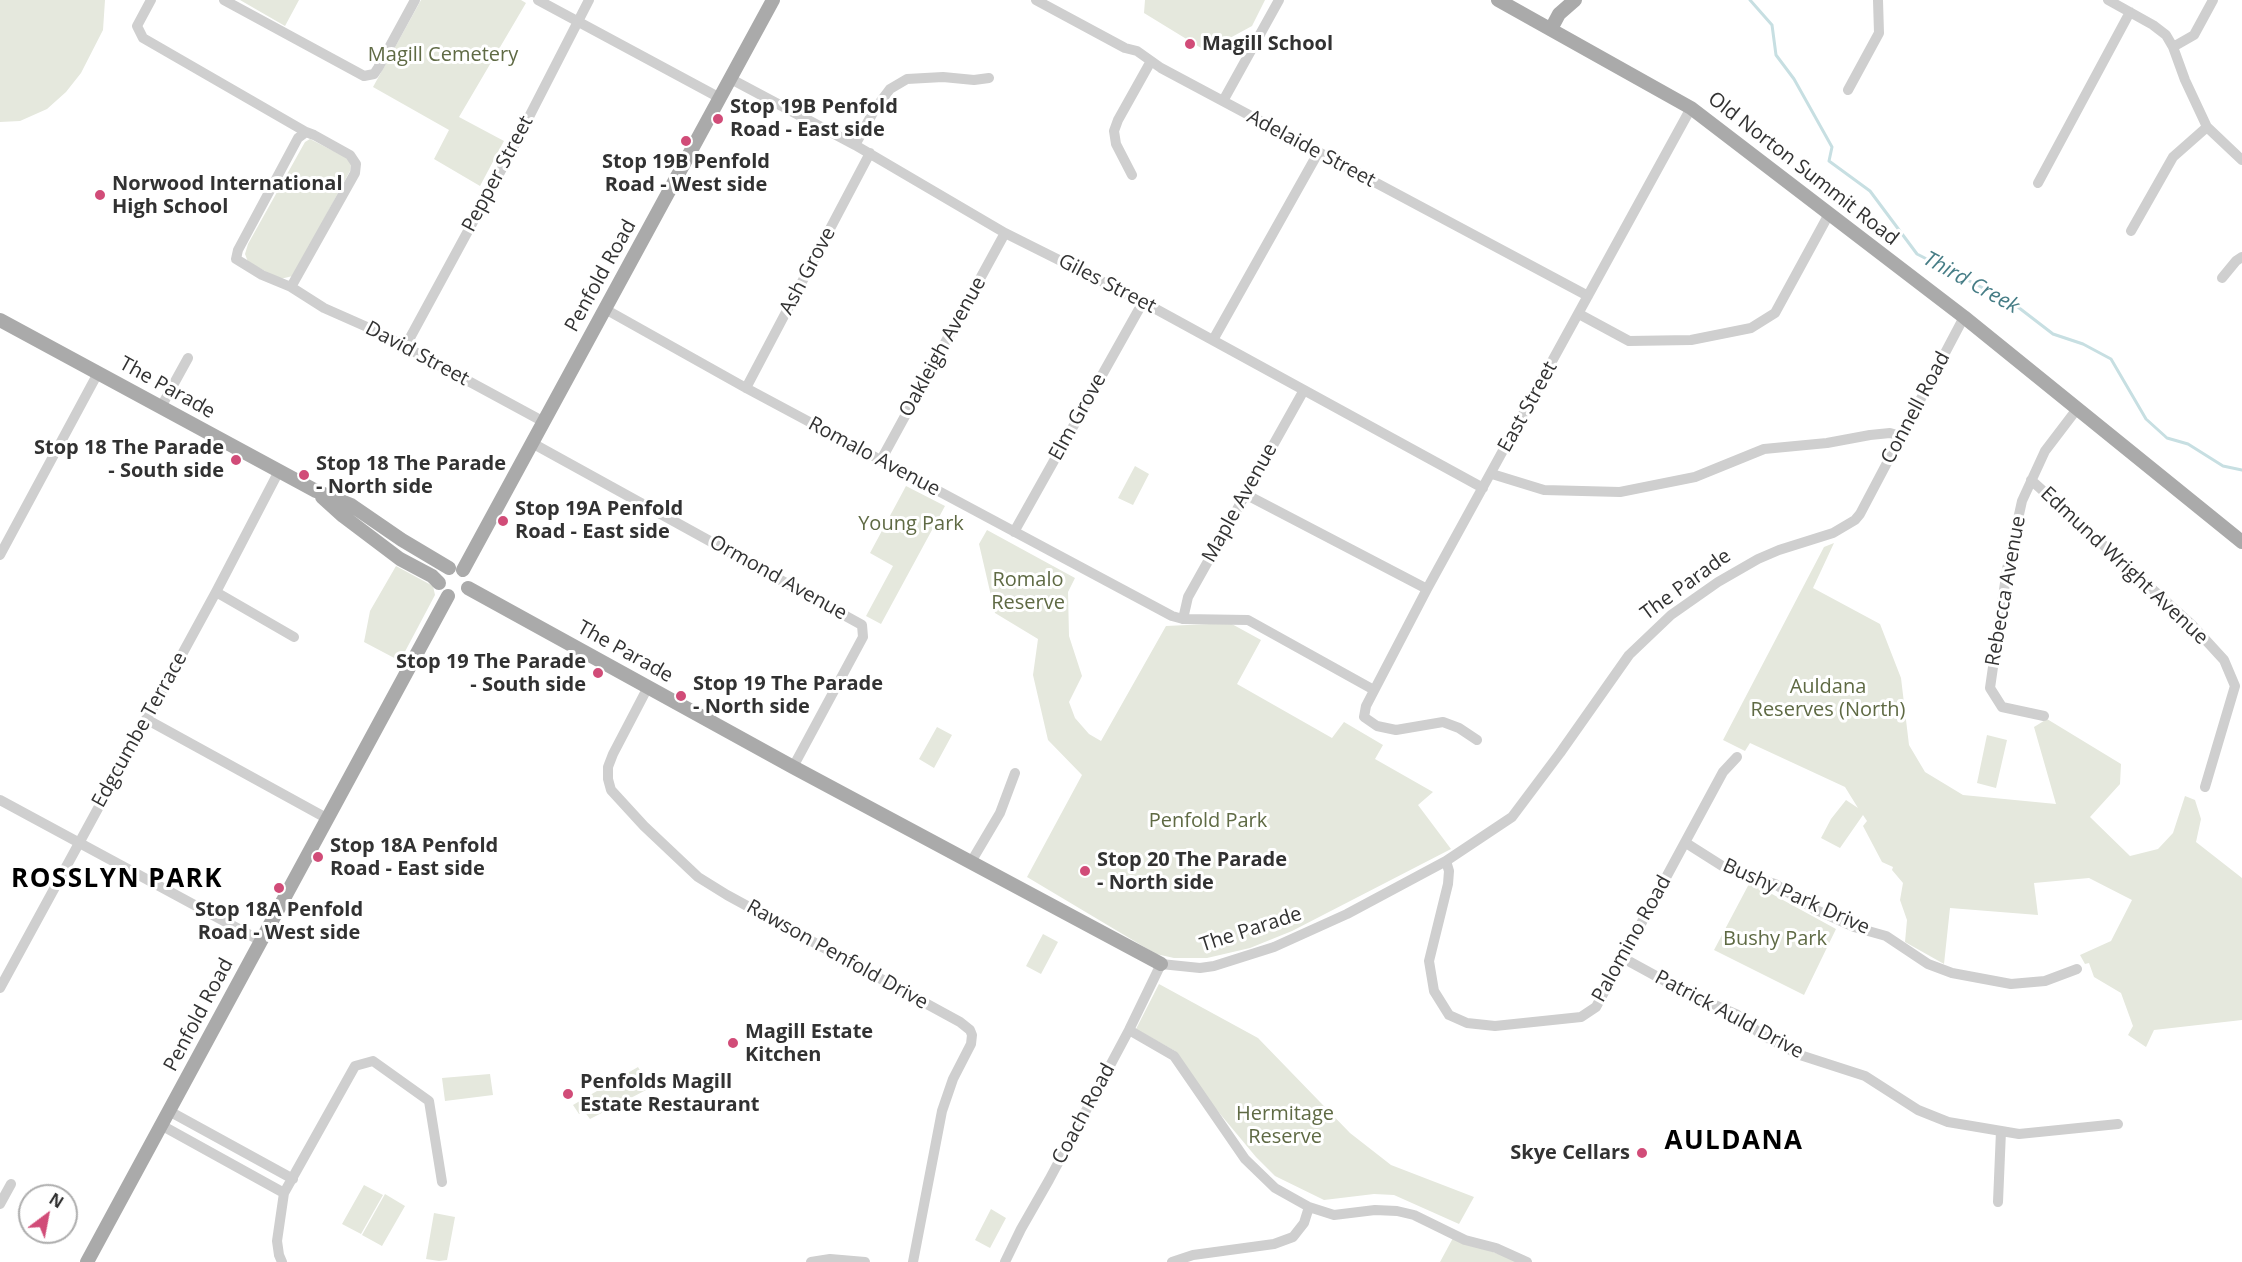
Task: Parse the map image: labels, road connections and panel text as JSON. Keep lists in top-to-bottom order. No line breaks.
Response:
{"streets":{"main road":["Old Norton Summit Road","Penfold Road","The Parade"],"street":["Adelaide Street","Pepper Street","Ash Grove","Giles Street","Oakleigh Avenue","David Street","East Street","Connell Road","Elm Grove","Romalo Avenue","Maple Avenue","Edmund Wright Avenue","Ormond Avenue","Rebecca Avenue","Edgcumbe Terrace","Bushy Park Drive","Palomino Road","Rawson Penfold Drive","Patrick Auld Drive","Coach Road"]},"crossings":[["Adelaide Street","East Street"],["Old Norton Summit Road","East Street"],["Old Norton Summit Road","Connell Road"],["Old Norton Summit Road","Rebecca Avenue"],["Pepper Street","David Street"],["Ash Grove","Giles Street"],["Ash Grove","Romalo Avenue"],["Penfold Road","Giles Street"],["Penfold Road","David Street"],["Penfold Road","The Parade"],["Penfold Road","Romalo Avenue"],["Penfold Road","Ormond Avenue"],["Giles Street","Oakleigh Avenue"],["Giles Street","East Street"],["Giles Street","Elm Grove"],["Giles Street","Maple Avenue"],["Oakleigh Avenue","Romalo Avenue"],["The Parade","Connell Road"],["The Parade","Ormond Avenue"],["The Parade","Edgcumbe Terrace"],["The Parade","Palomino Road"],["The Parade","Rawson Penfold Drive"],["The Parade","Coach Road"],["East Street","Romalo Avenue"],["Elm Grove","Romalo Avenue"],["Romalo Avenue","Maple Avenue"],["Edmund Wright Avenue","Rebecca Avenue"],["Bushy Park Drive","Palomino Road"],["Palomino Road","Patrick Auld Drive"]],"districts":["ROSSLYN PARK","AULDANA"],"water":["Third Creek"],"parks":["Magill Cemetery","Young Park","Romalo Reserve","Auldana Reserves (North)","Penfold Park","Bushy Park","Hermitage Reserve"],"places":["Magill School","Stop 19B Penfold Road - East side","Stop 19B Penfold Road - West side","Norwood International High School","Stop 18 The Parade - South side","Stop 18 The Parade - North side","Stop 19A Penfold Road - East side","Stop 19 The Parade - South side","Stop 19 The Parade - North side","Stop 18A Penfold Road - East side","Stop 20 The Parade - North side","Stop 18A Penfold Road - West side","Magill Estate Kitchen","Penfolds Magill Estate Restaurant","Skye Cellars"],"north":"top right"}
